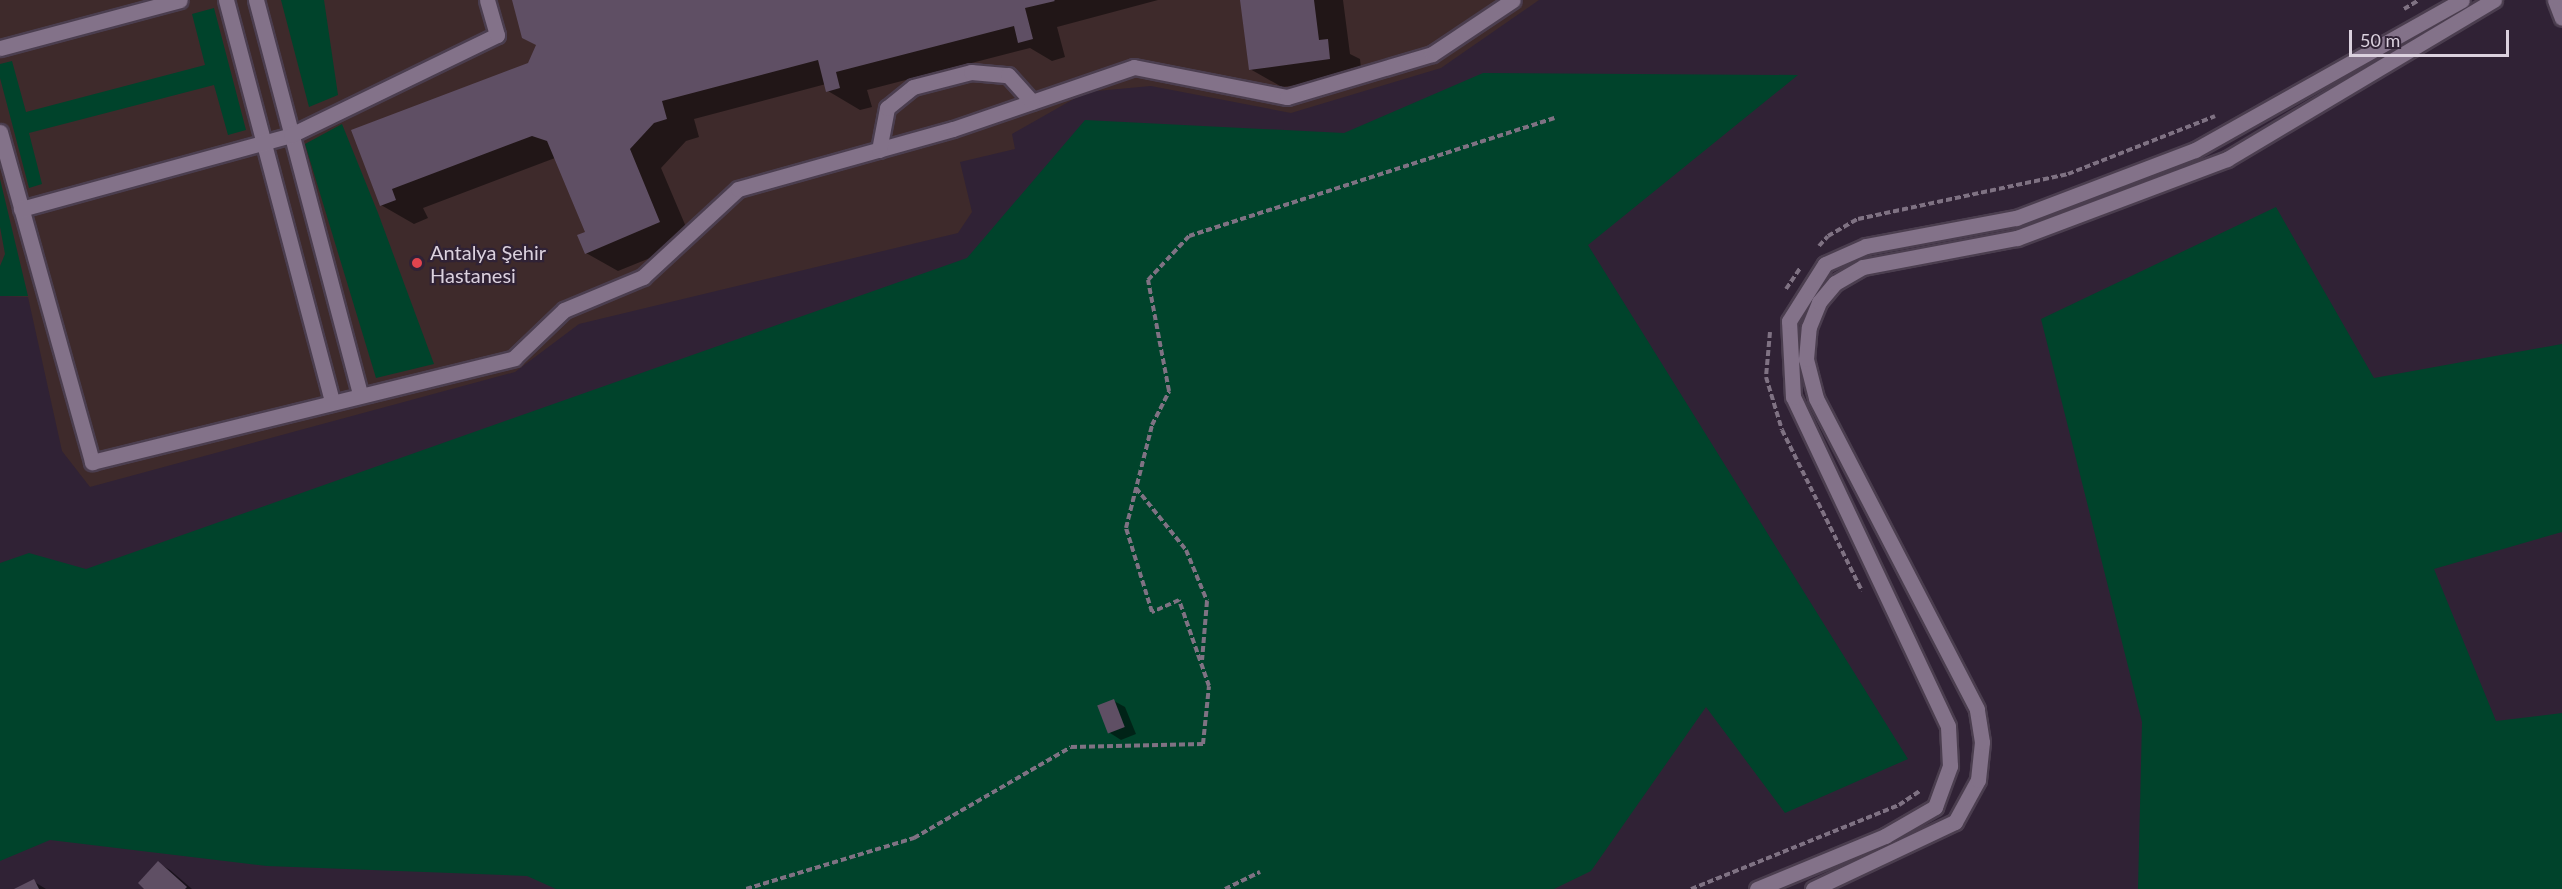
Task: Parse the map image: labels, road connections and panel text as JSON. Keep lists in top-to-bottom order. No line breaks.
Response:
{"places":["Antalya Şehir Hastanesi"],"scale_bar":"50 m"}
